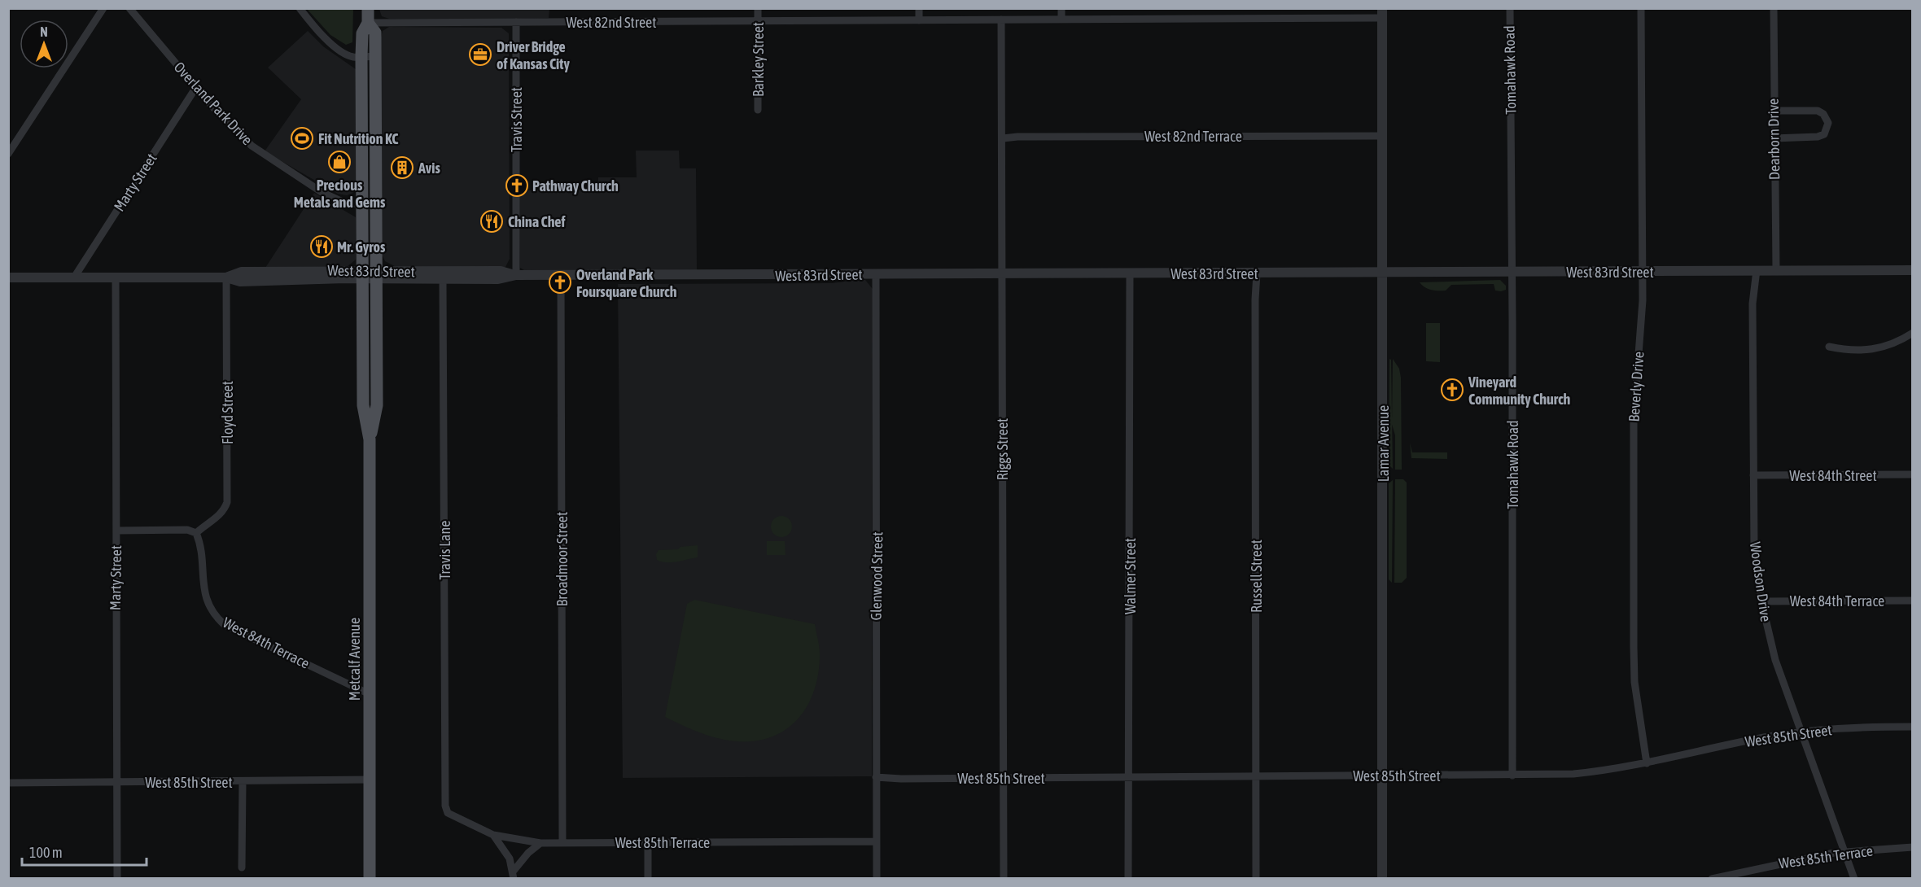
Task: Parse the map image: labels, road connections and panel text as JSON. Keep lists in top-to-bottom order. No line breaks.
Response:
{"streets":{"main road":["Metcalf Avenue"],"street":["West 82nd Street","Barkley Street","Tomahawk Road","Overland Park Drive","Travis Street","West 82nd Terrace","Dearborn Drive","Marty Street","West 83rd Street","Beverly Drive","Floyd Street","Lamar Avenue","Riggs Street","West 84th Street","Travis Lane","Broadmoor Street","Glenwood Street","Walmer Street","Russell Street","Woodson Drive","West 84th Terrace","West 85th Street","West 85th Terrace"]},"crossings":[["West 82nd Street","Barkley Street"],["West 82nd Street","Travis Street"],["West 82nd Street","Lamar Avenue"],["West 82nd Street","Riggs Street"],["West 82nd Street","Metcalf Avenue"],["Tomahawk Road","West 83rd Street"],["Tomahawk Road","West 85th Street"],["Overland Park Drive","Marty Street"],["Overland Park Drive","Metcalf Avenue"],["Travis Street","West 83rd Street"],["West 82nd Terrace","Lamar Avenue"],["West 82nd Terrace","Riggs Street"],["Dearborn Drive","West 83rd Street"],["Marty Street","West 83rd Street"],["Marty Street","West 85th Street"],["West 83rd Street","Beverly Drive"],["West 83rd Street","Floyd Street"],["West 83rd Street","Lamar Avenue"],["West 83rd Street","Riggs Street"],["West 83rd Street","Travis Lane"],["West 83rd Street","Broadmoor Street"],["West 83rd Street","Glenwood Street"],["West 83rd Street","Walmer Street"],["West 83rd Street","Russell Street"],["West 83rd Street","Woodson Drive"],["West 83rd Street","Metcalf Avenue"],["Beverly Drive","West 85th Street"],["Floyd Street","West 84th Terrace"],["Lamar Avenue","West 85th Street"],["Riggs Street","West 85th Street"],["West 84th Street","Woodson Drive"],["Travis Lane","West 85th Terrace"],["Broadmoor Street","West 85th Terrace"],["Glenwood Street","West 85th Street"],["Glenwood Street","West 85th Terrace"],["Walmer Street","West 85th Street"],["Russell Street","West 85th Street"],["Woodson Drive","West 84th Terrace"],["Woodson Drive","West 85th Street"],["Woodson Drive","West 85th Terrace"],["West 84th Terrace","Metcalf Avenue"],["Metcalf Avenue","West 85th Street"]],"places":{"office":["Driver Bridge of Kansas City"],"sports":["Fit Nutrition KC"],"shop":["Precious Metals and Gems"],"building":["Avis"],"church":["Pathway Church","Overland Park Foursquare Church","Vineyard Community Church"],"restaurant":["China Chef","Mr. Gyros"]},"scale_bar":"100 m","north":"top"}
